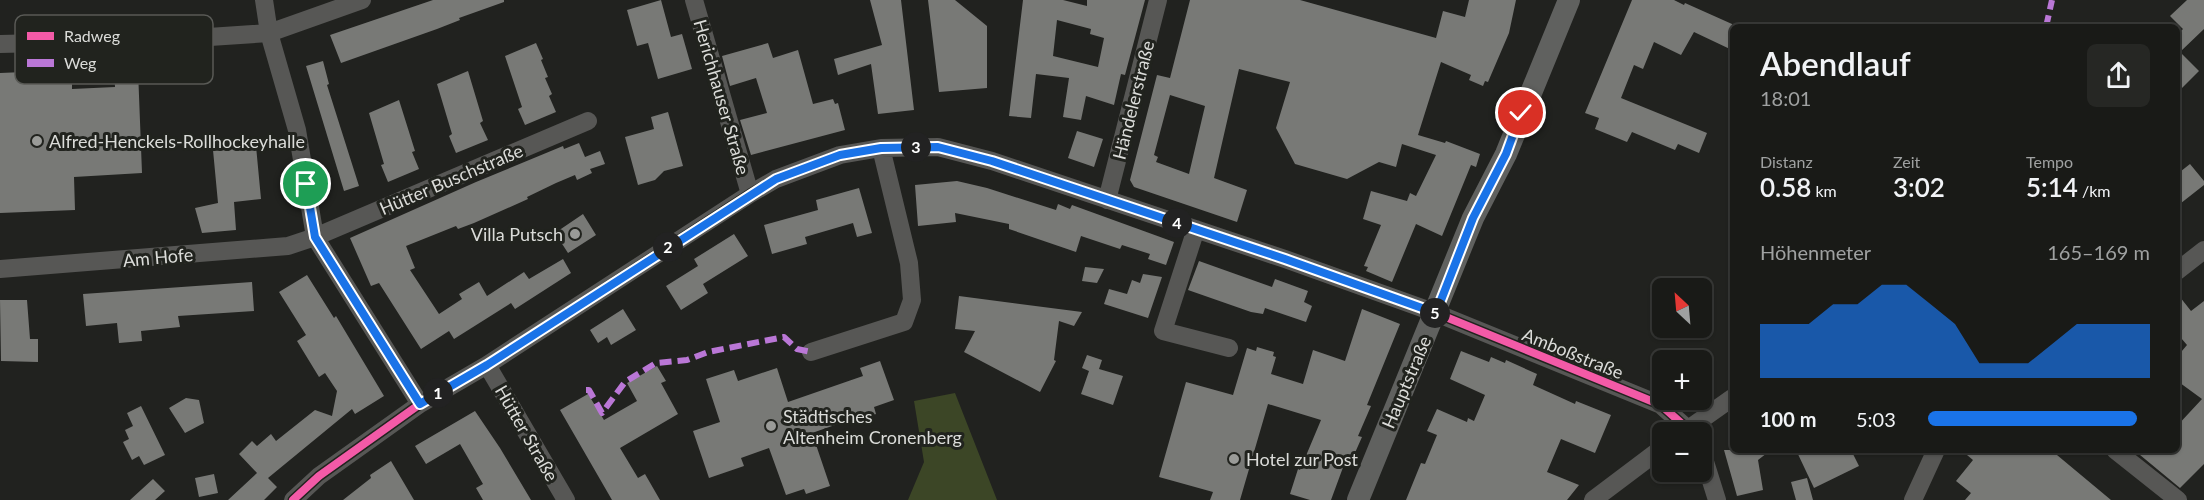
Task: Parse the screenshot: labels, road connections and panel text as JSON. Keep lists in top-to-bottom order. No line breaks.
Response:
{"streets":{"main road":["Hauptstraße"],"street":["Herichhauser Straße","Händelerstraße","Hütter Buschstraße","Am Hofe","Amboßstraße","Hütter Straße"]},"crossings":[["Herichhauser Straße","Händelerstraße"],["Herichhauser Straße","Amboßstraße"],["Herichhauser Straße","Hauptstraße"],["Herichhauser Straße","Hütter Straße"],["Hütter Buschstraße","Am Hofe"],["Amboßstraße","Hauptstraße"]],"places":["Alfred-Henckels-Rollhockeyhalle","Villa Putsch","Städtisches Altenheim Cronenberg","Hotel zur Post"],"legend":["Radweg","Weg"],"north":"top left","page":{"heading":["Abendlauf","18:01"],"stats":[["Distanz","0.58 km"],["Zeit","3:02"],["Tempo","5:14 /km"]],"pins":["3","4","2","5","1"],"chart":["Höhenmeter","165–169 m"],"map_buttons":["+","−"],"list":[{"name":"100 m","note":"5:03"}]}}
